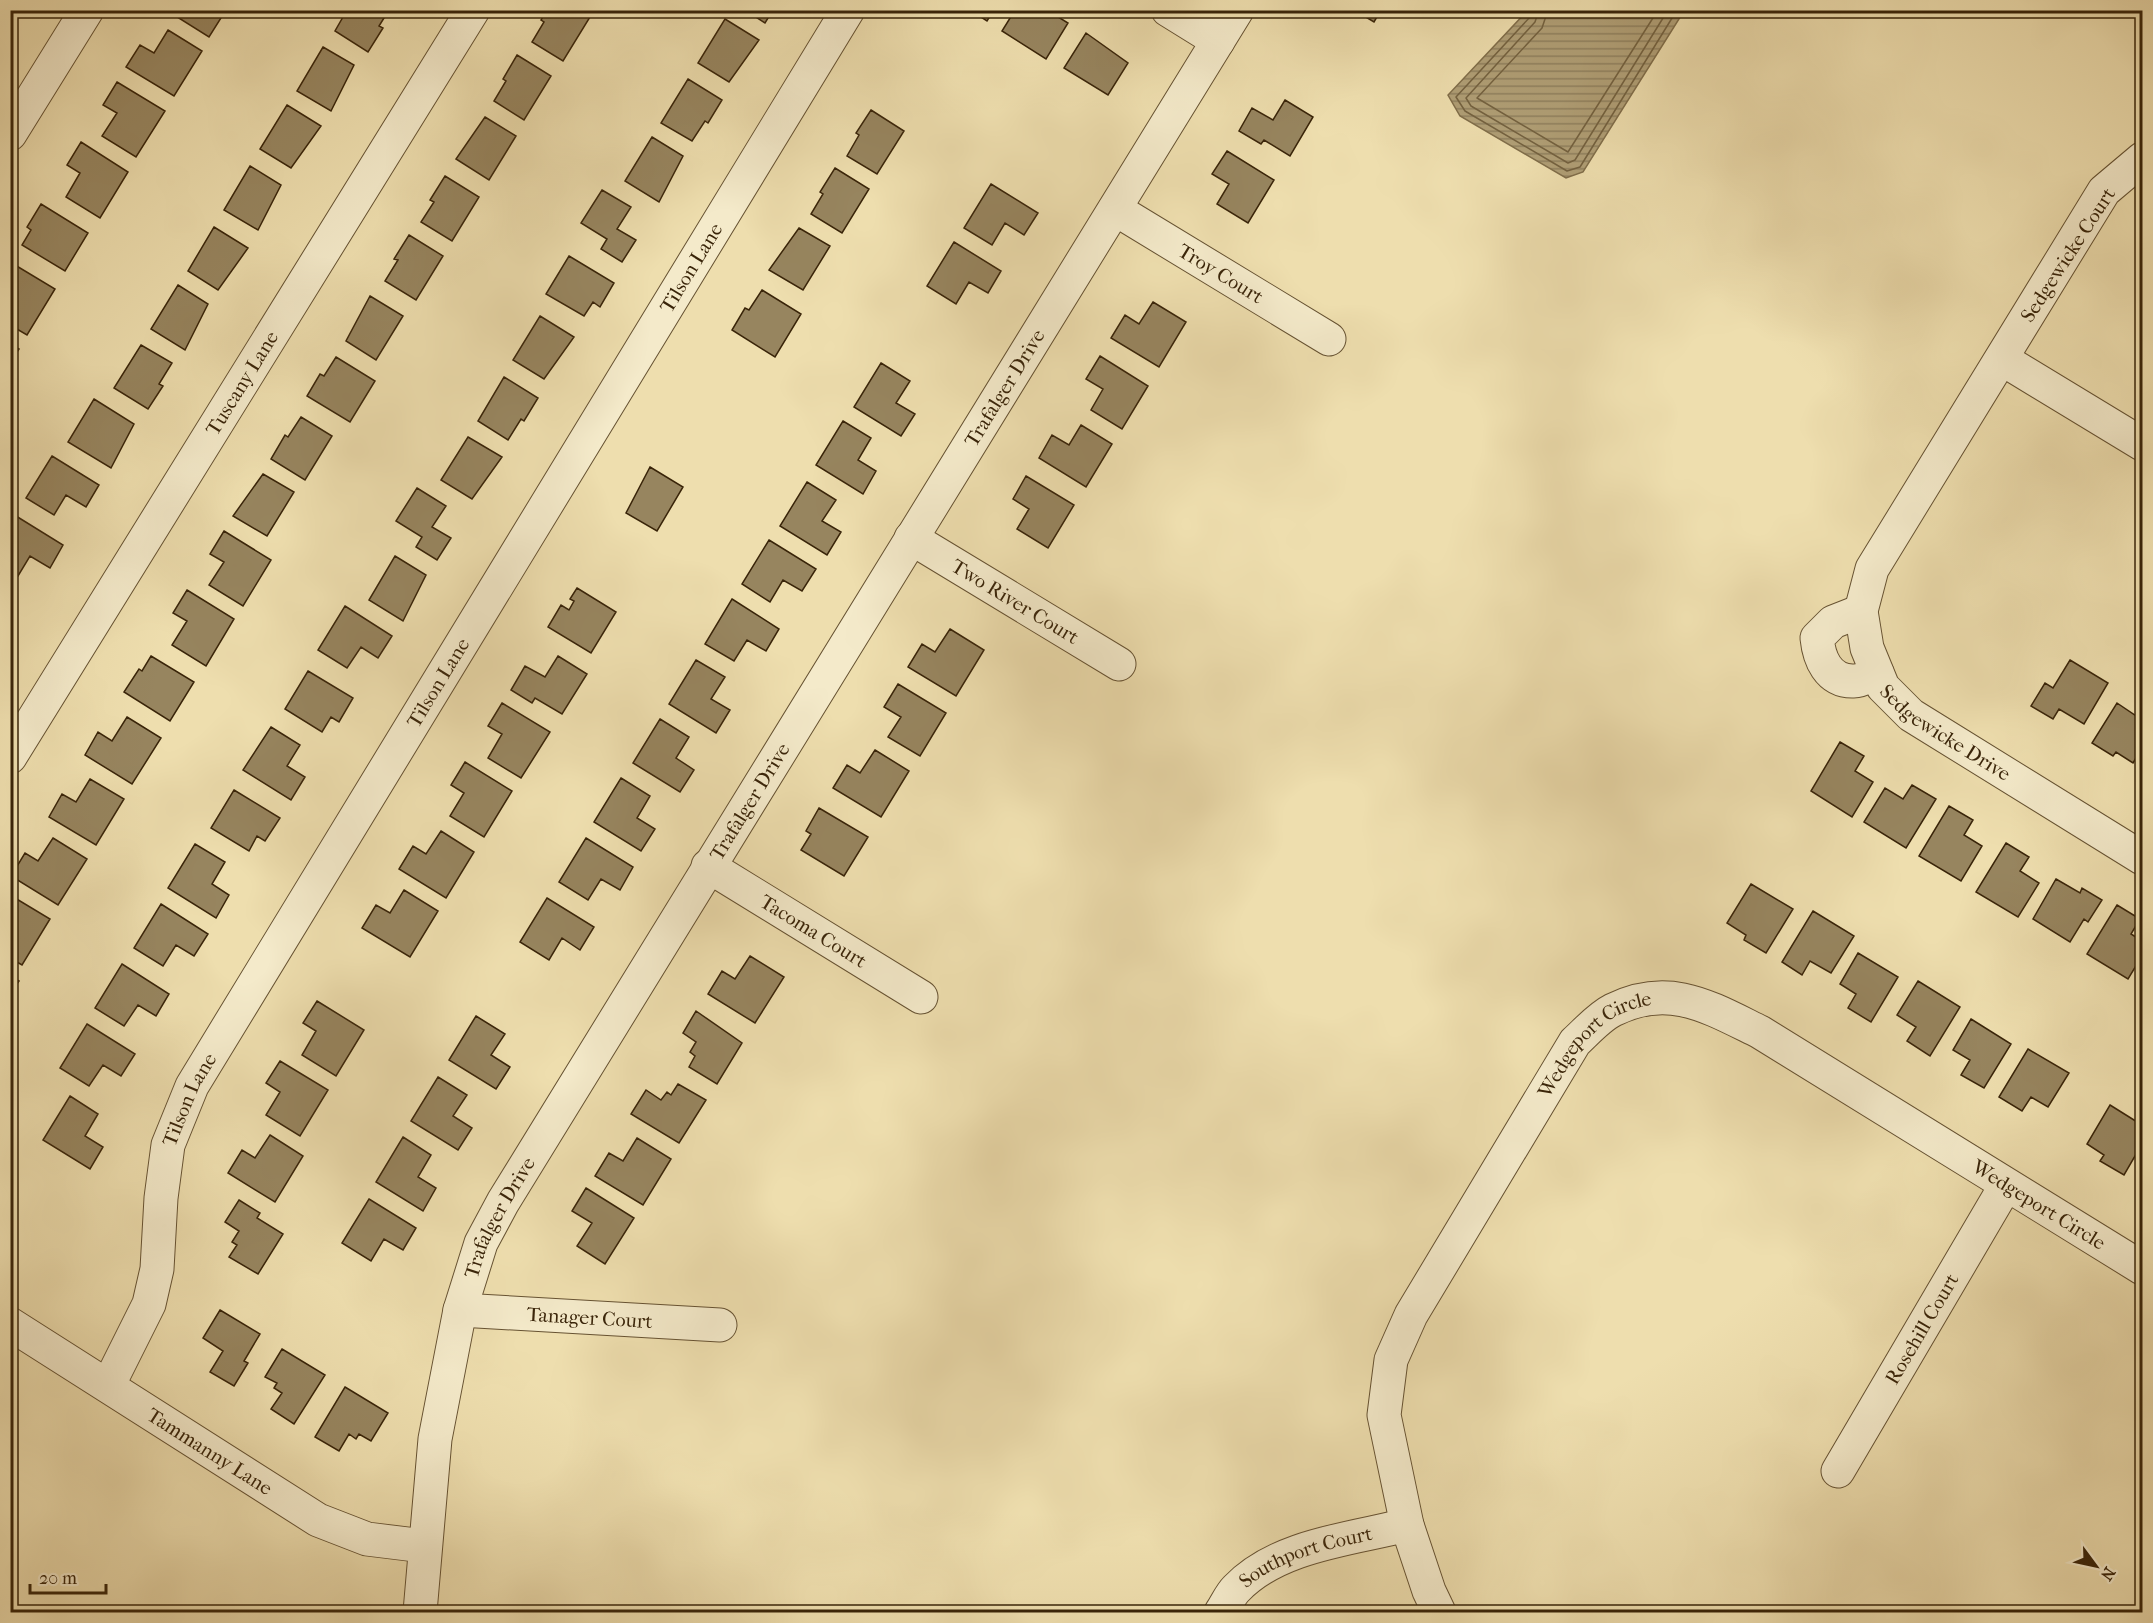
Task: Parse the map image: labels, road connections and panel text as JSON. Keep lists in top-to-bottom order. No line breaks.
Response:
{"streets":{"street":["Sedgewicke Court","Tilson Lane","Troy Court","Tuscany Lane","Trafalger Drive","Two River Court","Sedgewicke Drive","Tacoma Court","Wedgeport Circle","Tanager Court","Rosehill Court","Tammanny Lane","Southport Court"]},"crossings":[["Sedgewicke Court","Sedgewicke Drive"],["Tilson Lane","Tammanny Lane"],["Troy Court","Trafalger Drive"],["Trafalger Drive","Two River Court"],["Trafalger Drive","Tacoma Court"],["Trafalger Drive","Tanager Court"],["Trafalger Drive","Tammanny Lane"],["Wedgeport Circle","Rosehill Court"],["Wedgeport Circle","Southport Court"]],"scale_bar":"20 m","north":"bottom right"}
